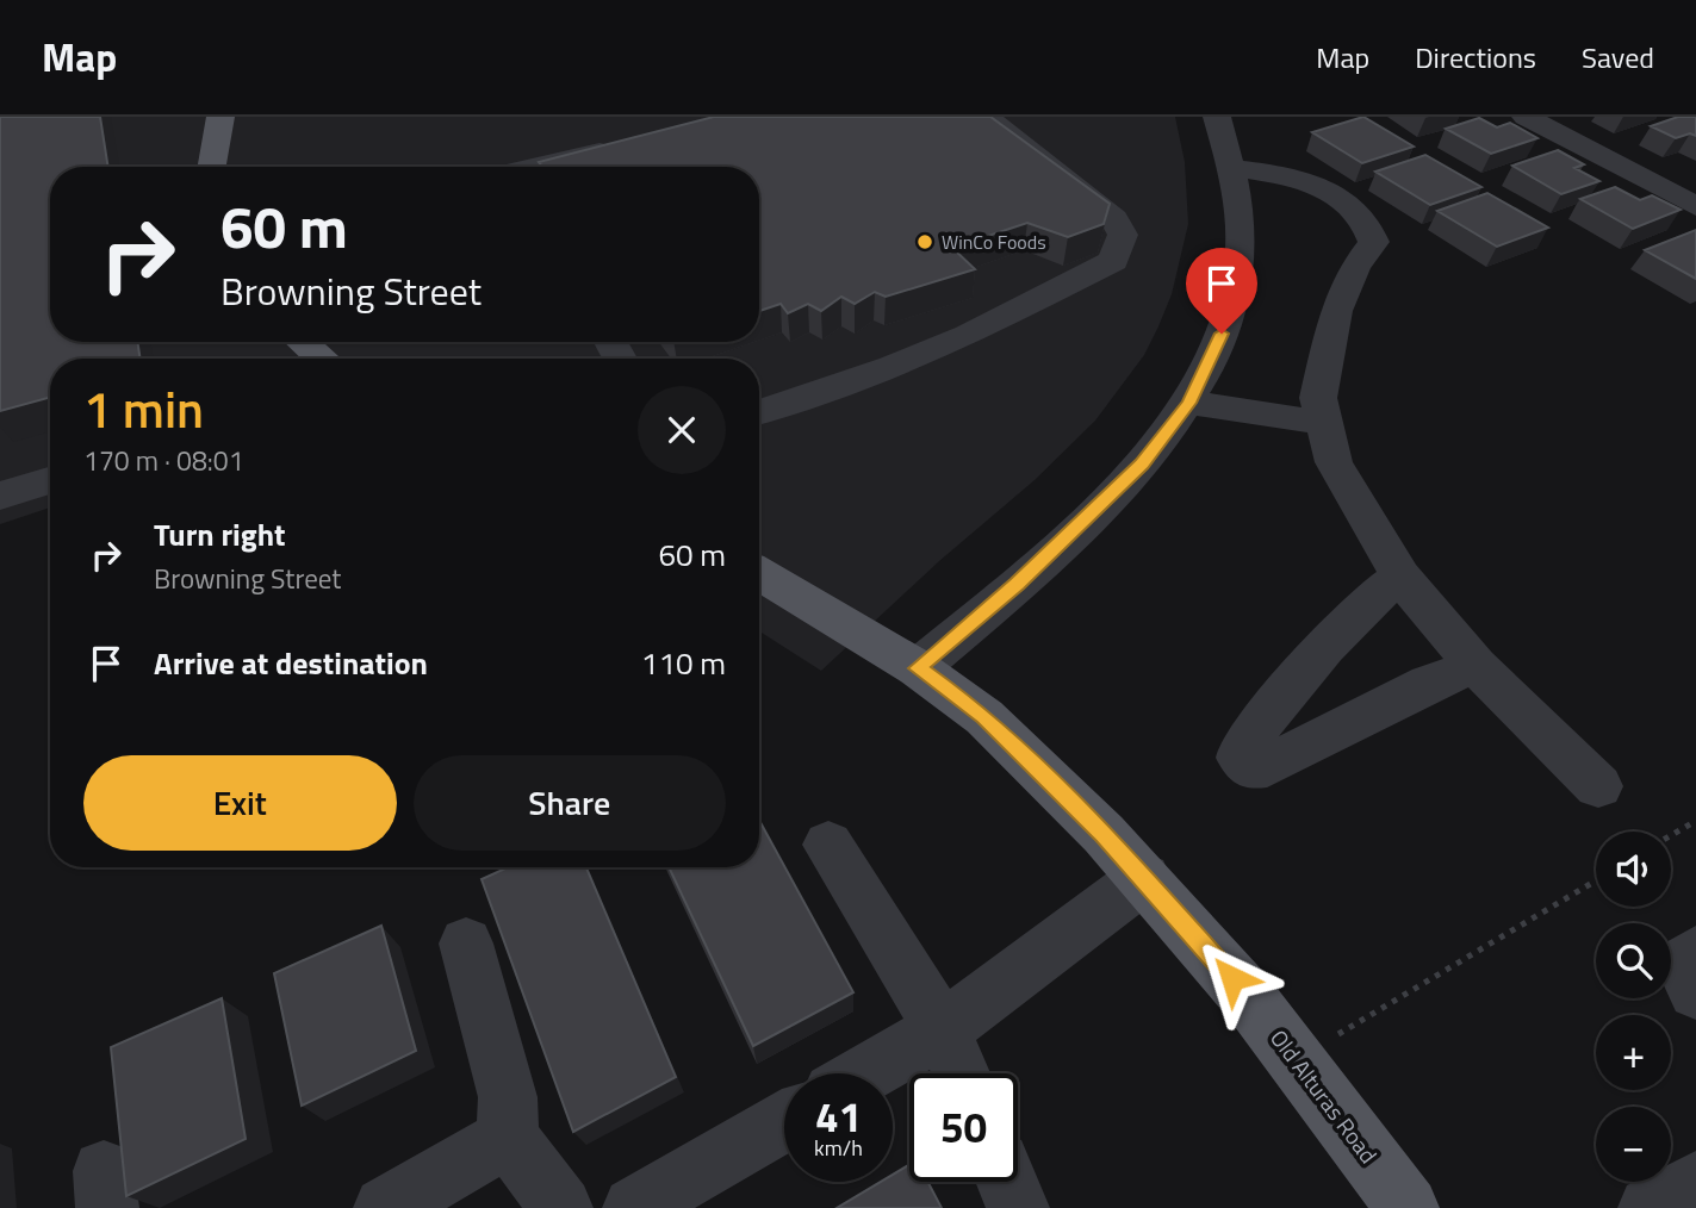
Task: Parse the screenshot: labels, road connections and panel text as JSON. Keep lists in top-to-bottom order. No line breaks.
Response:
{"streets":{"main road":["Old Alturas Road"]},"places":["WinCo Foods"],"page":{"header":"Map","nav":["Map","Directions","Saved"],"turn":["60 m","Browning Street"],"heading":["1 min","170 m · 08:01"],"list":[{"name":"Turn right","note":"Browning Street","value":"60 m"},{"name":"Arrive at destination","value":"110 m"}],"buttons":["Exit","Share"],"map_buttons":["+","−"],"speed":"41 km/h","limit":"50"}}
